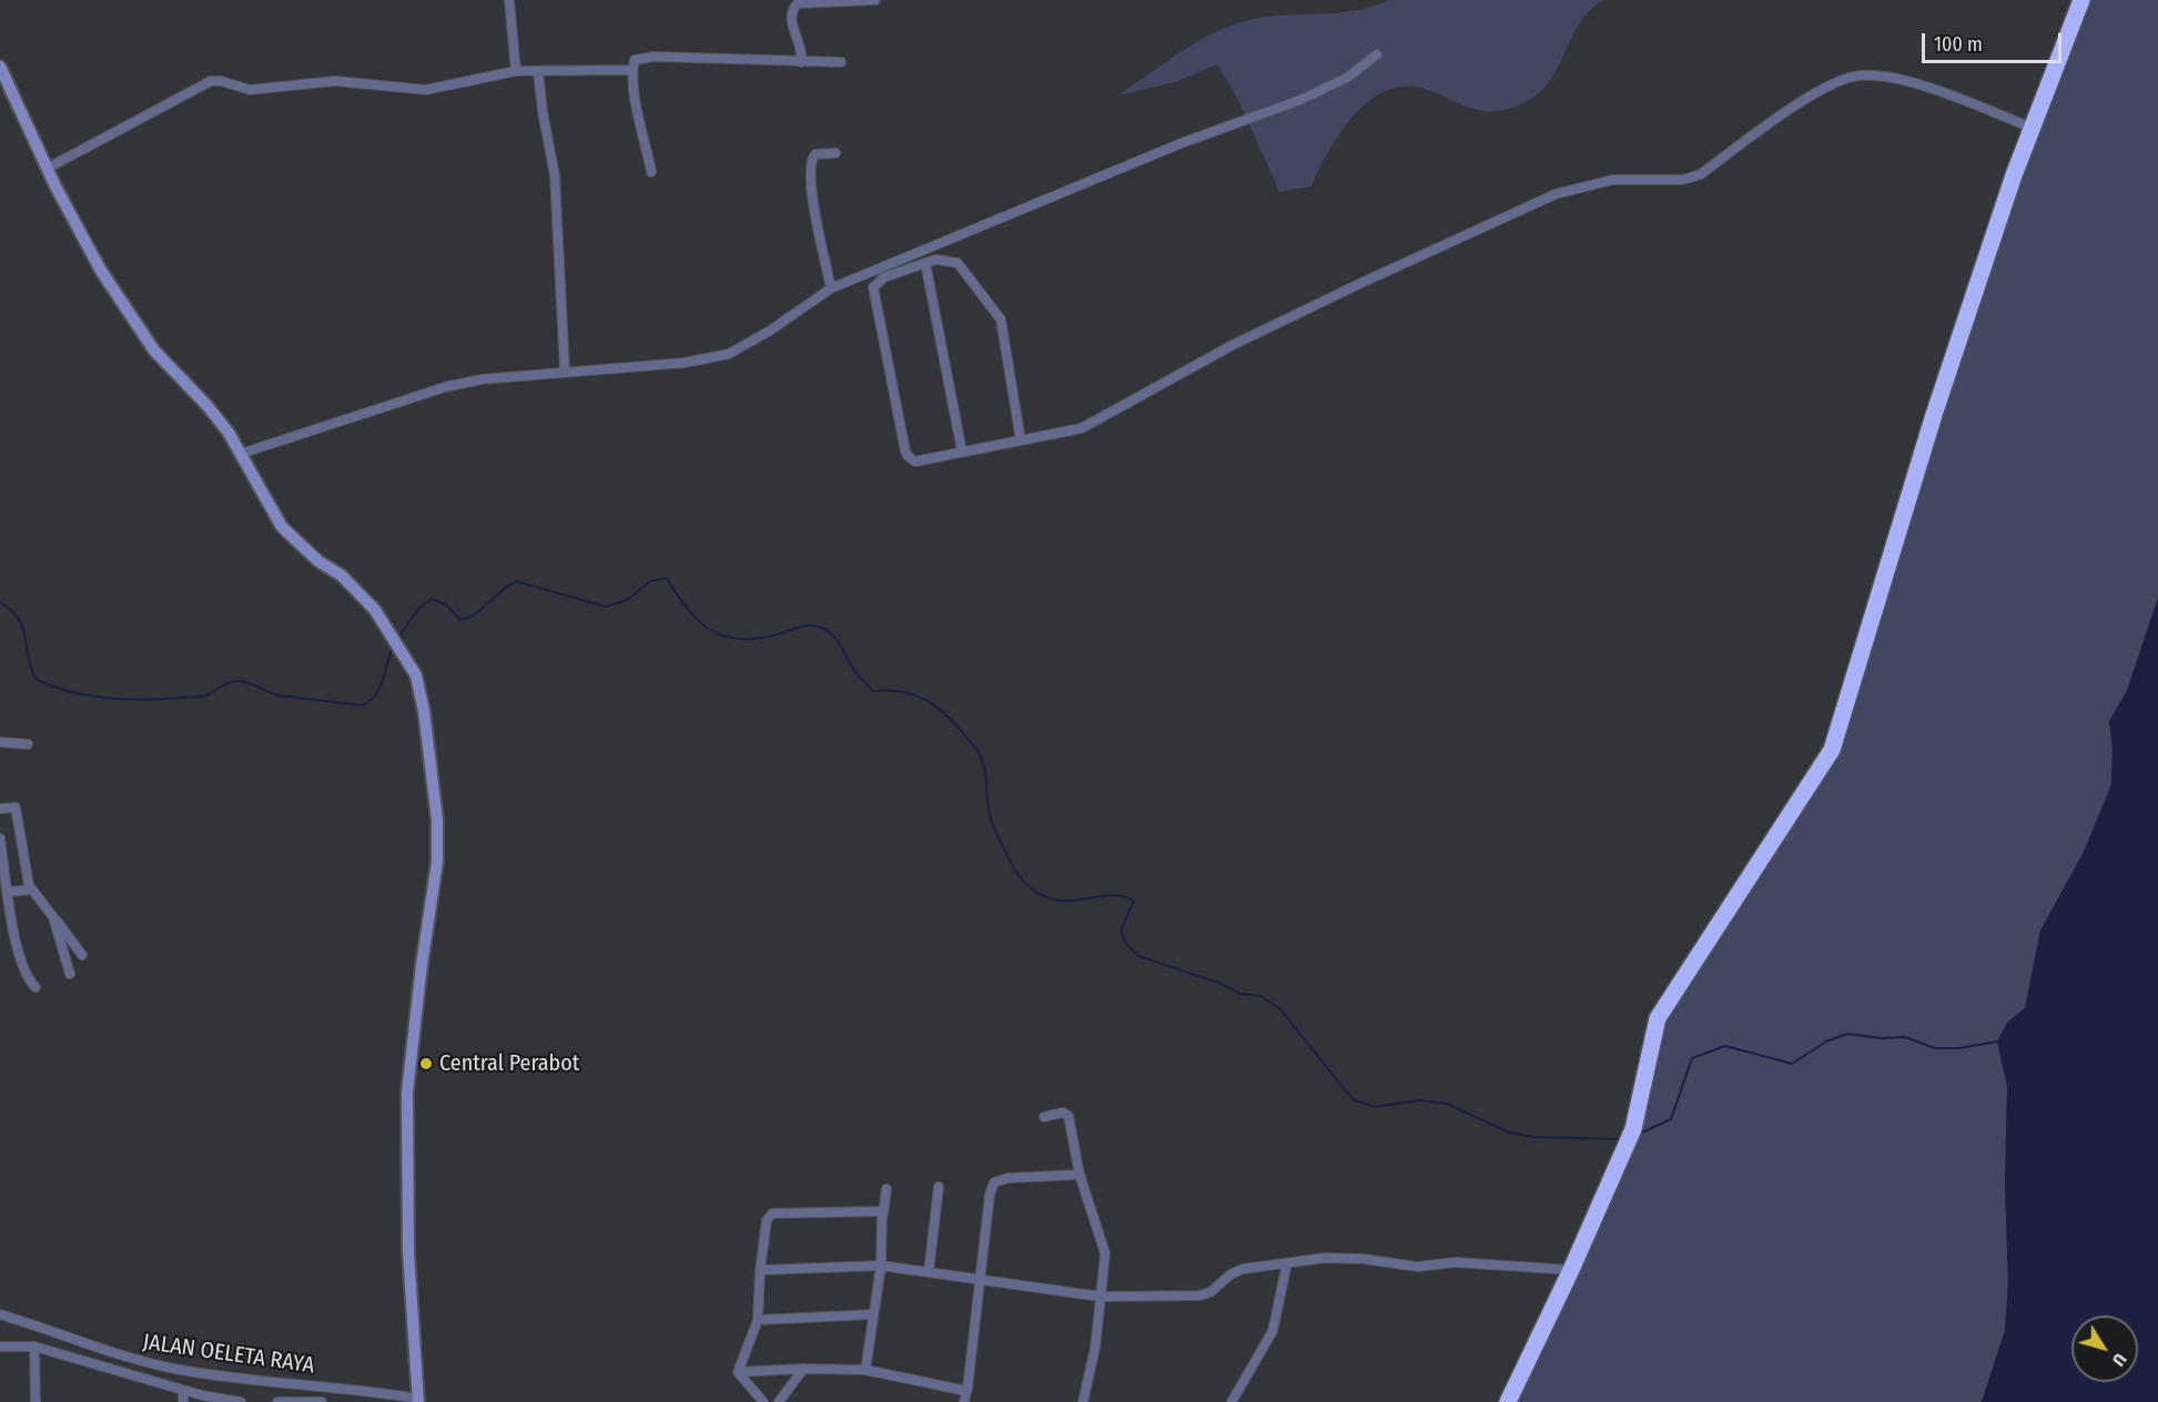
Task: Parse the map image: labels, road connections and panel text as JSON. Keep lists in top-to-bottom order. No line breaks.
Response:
{"streets":{"street":["JALAN OELETA RAYA"]},"places":["Central Perabot"],"scale_bar":"100 m","north":"bottom right"}
